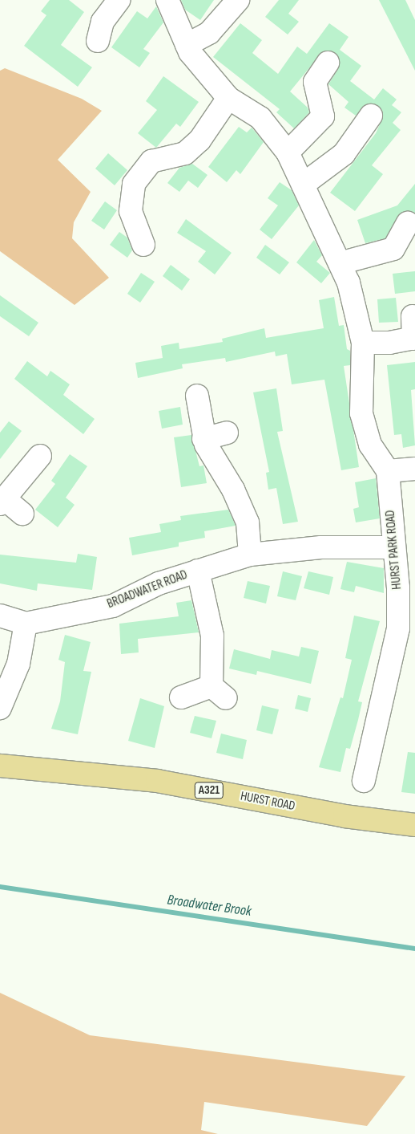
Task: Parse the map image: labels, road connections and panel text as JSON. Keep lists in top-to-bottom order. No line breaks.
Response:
{"streets":{"main road":["A321","HURST ROAD"],"street":["HURST PARK ROAD","BROADWATER ROAD"]},"crossings":[["HURST PARK ROAD","BROADWATER ROAD"]],"water":["Broadwater Brook"]}
